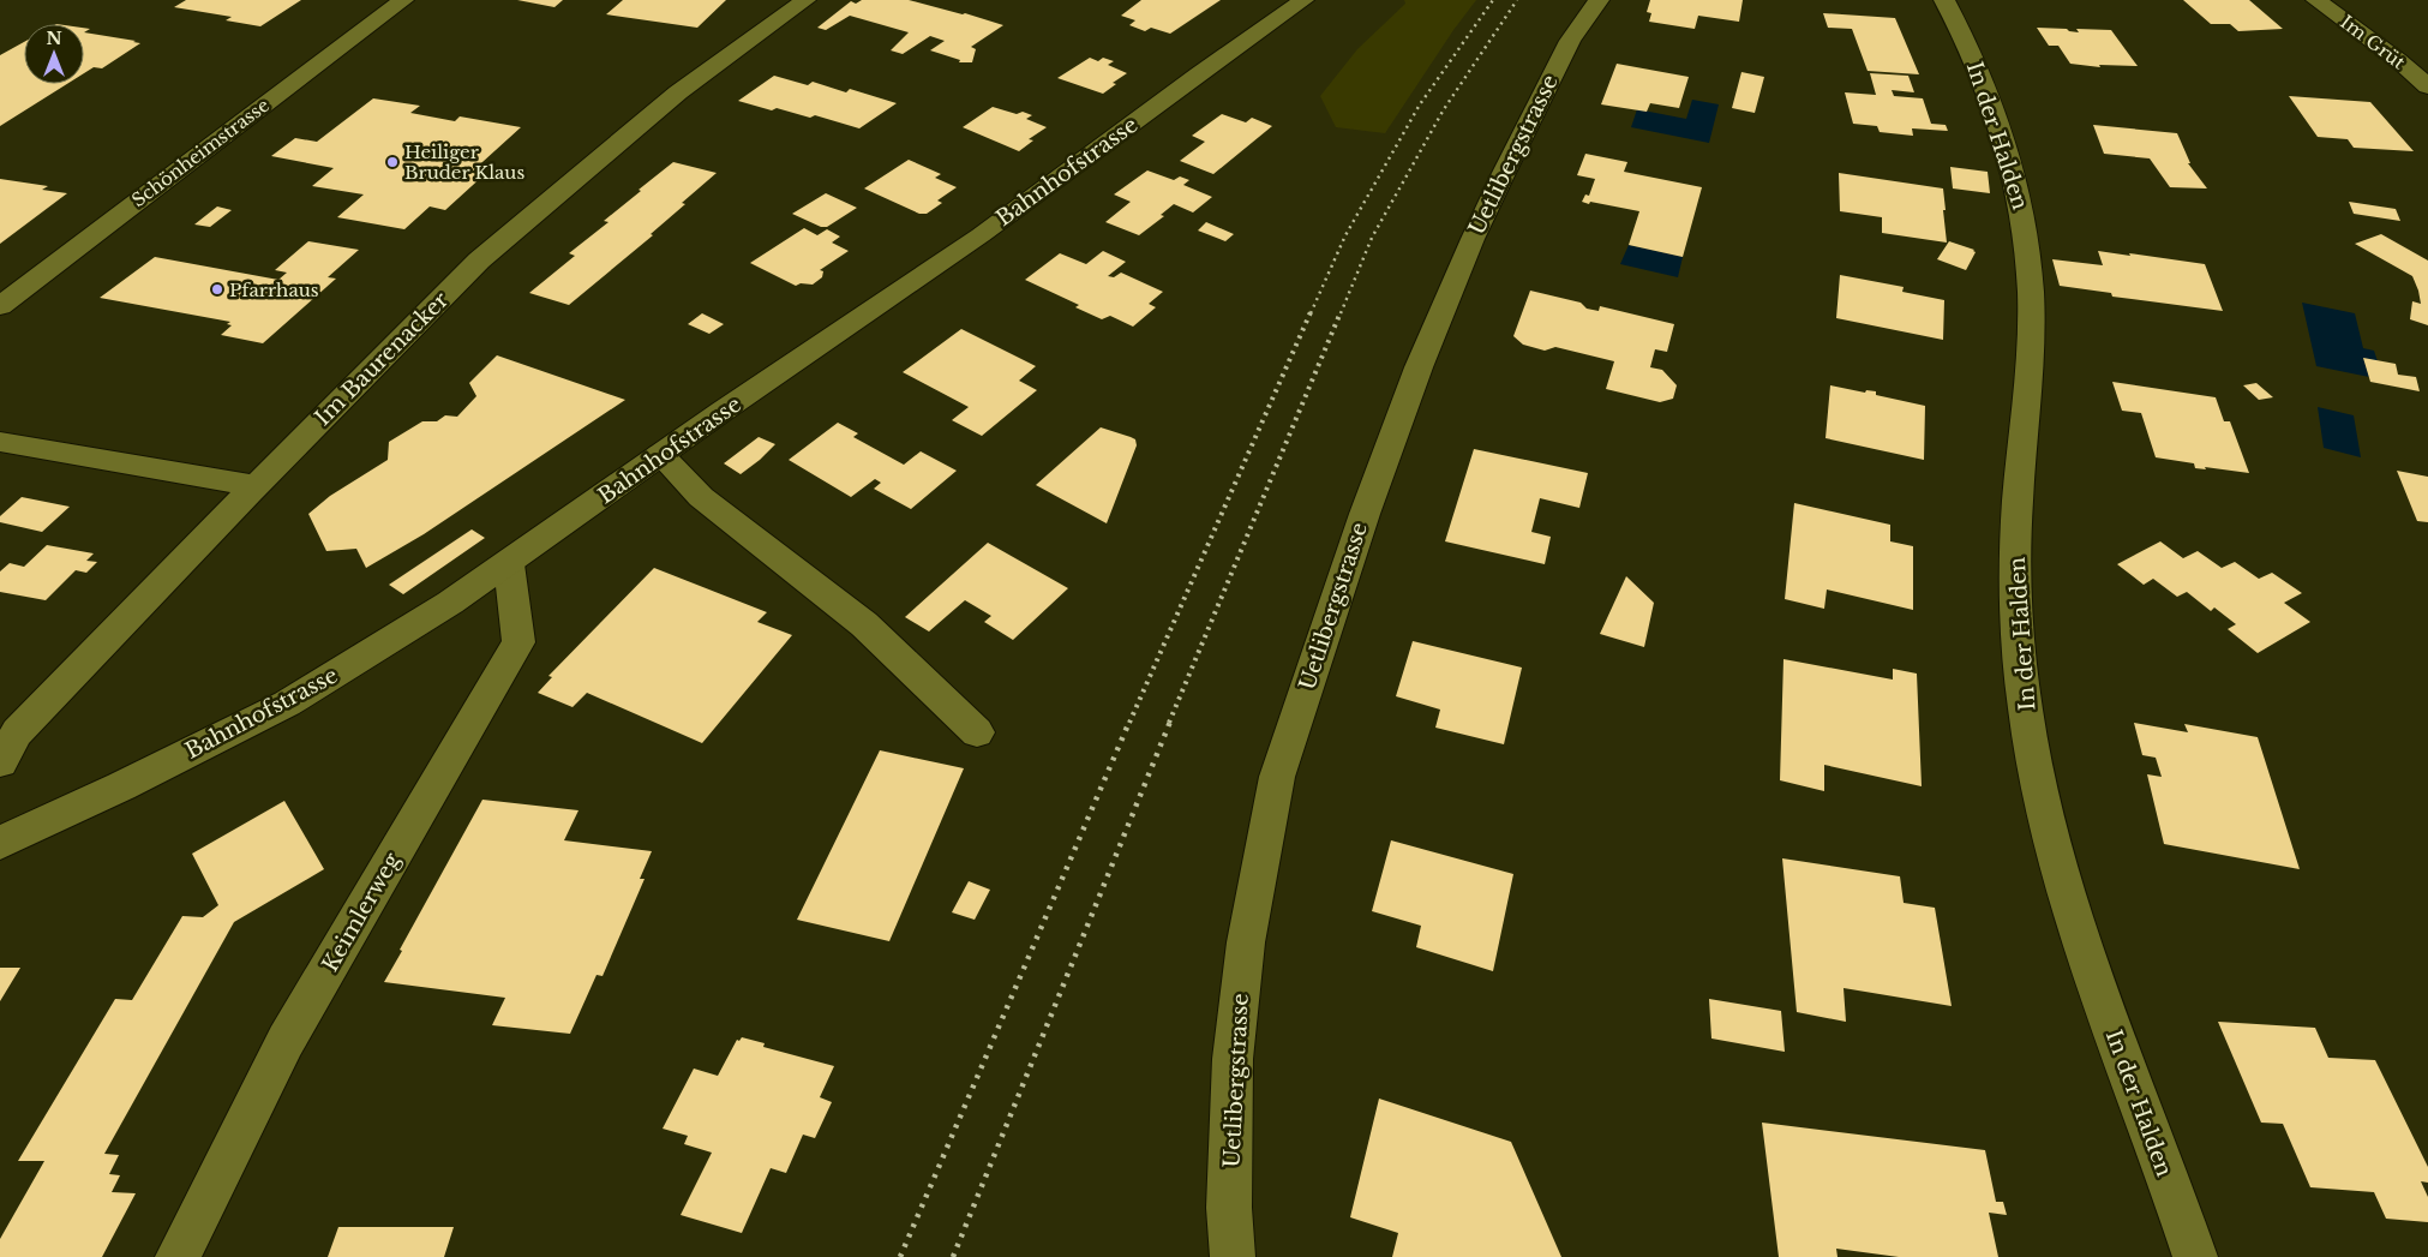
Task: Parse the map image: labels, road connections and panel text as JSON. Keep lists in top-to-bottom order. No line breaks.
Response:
{"streets":{"street":["Im Grüt","In der Halden","Schönheimstrasse","Uetlibergstrasse","Bahnhofstrasse","Im Baurenacker","Keimlerweg"]},"crossings":[["Bahnhofstrasse","Keimlerweg"]],"places":["Heiliger Bruder Klaus","Pfarrhaus"],"north":"top"}
